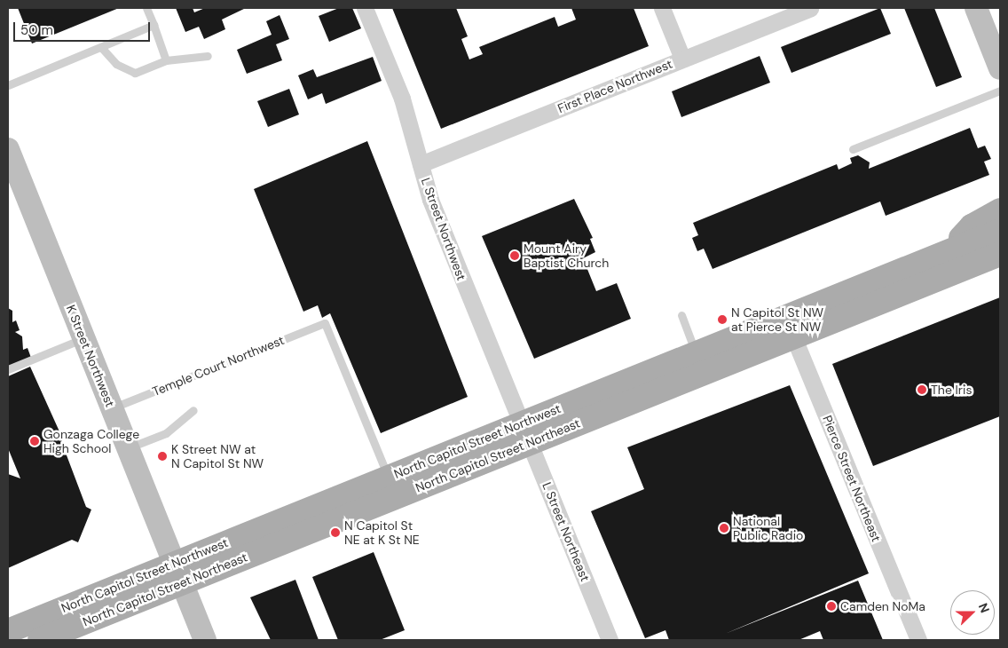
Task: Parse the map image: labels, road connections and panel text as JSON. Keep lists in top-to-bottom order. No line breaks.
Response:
{"streets":{"main road":["K Street Northwest","North Capitol Street Northwest","North Capitol Street Northeast"],"street":["First Place Northwest","L Street Northwest","Pierce Street Northeast","L Street Northeast"],"lane":["Temple Court Northwest"]},"crossings":[["First Place Northwest","L Street Northwest"],["L Street Northwest","North Capitol Street Northwest"],["L Street Northwest","North Capitol Street Northeast"],["L Street Northwest","L Street Northeast"],["K Street Northwest","Temple Court Northwest"],["K Street Northwest","North Capitol Street Northwest"],["K Street Northwest","North Capitol Street Northeast"],["Temple Court Northwest","North Capitol Street Northwest"],["North Capitol Street Northwest","North Capitol Street Northeast"],["North Capitol Street Northwest","Pierce Street Northeast"],["North Capitol Street Northwest","L Street Northeast"],["North Capitol Street Northeast","Pierce Street Northeast"],["North Capitol Street Northeast","L Street Northeast"]],"places":["Mount Airy Baptist Church","N Capitol St NW at Pierce St NW","The Iris","Gonzaga College High School","K Street NW at N Capitol St NW","National Public Radio","N Capitol St NE at K St NE","Camden NoMa"],"scale_bar":"50 m","north":"right"}
